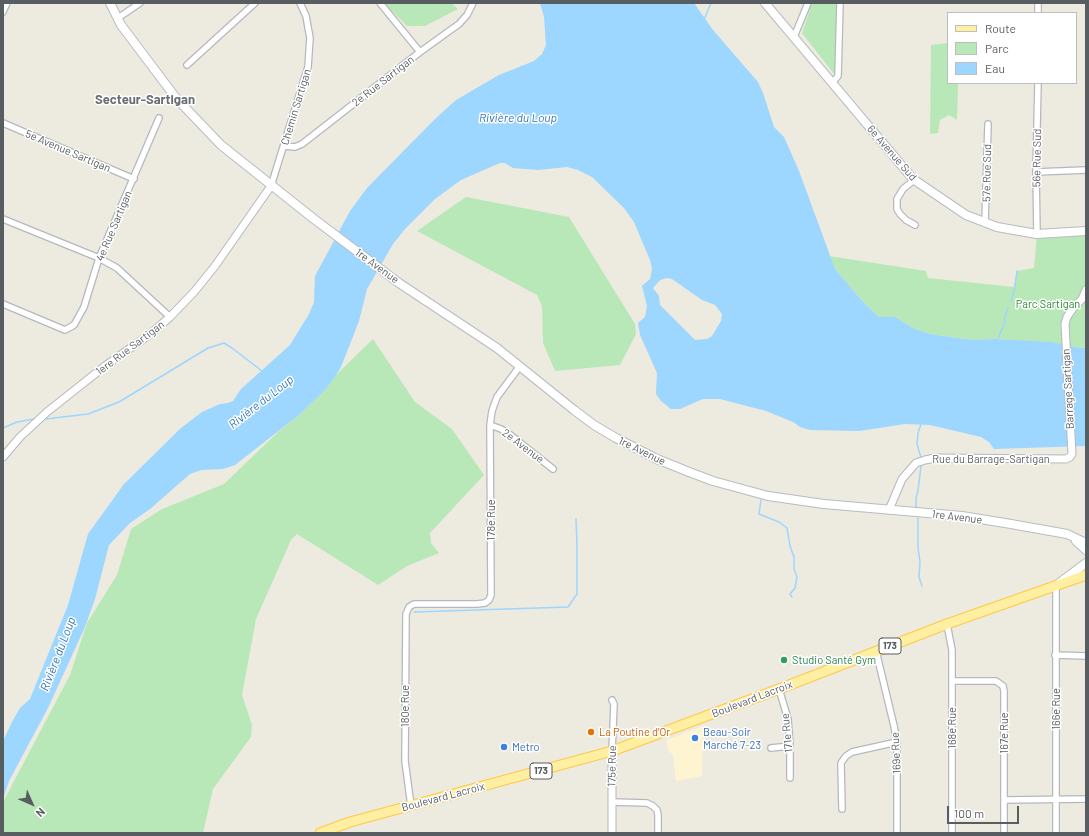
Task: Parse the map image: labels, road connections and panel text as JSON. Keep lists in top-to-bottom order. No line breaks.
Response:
{"streets":{"main road":["6e Avenue Sud","1re Avenue","173","Boulevard Lacroix"],"street":["2e Rue Sartigan","Chemin Sartigan","5e Avenue Sartigan","56e Rue Sud","57e Rue Sud","4e Rue Sartigan","1ere Rue Sartigan","Barrage Sartigan","2e Avenue","Rue du Barrage-Sartigan","178e Rue","180e Rue","166e Rue","168e Rue","171e Rue","167e Rue","169e Rue","175e Rue"]},"crossings":[["2e Rue Sartigan","Chemin Sartigan"],["Chemin Sartigan","1re Avenue"],["Chemin Sartigan","1ere Rue Sartigan"],["5e Avenue Sartigan","4e Rue Sartigan"],["6e Avenue Sud","56e Rue Sud"],["6e Avenue Sud","57e Rue Sud"],["1re Avenue","1ere Rue Sartigan"],["1re Avenue","Rue du Barrage-Sartigan"],["1re Avenue","178e Rue"],["Barrage Sartigan","Rue du Barrage-Sartigan"],["2e Avenue","178e Rue"],["178e Rue","180e Rue"],["Boulevard Lacroix","180e Rue"],["Boulevard Lacroix","166e Rue"],["Boulevard Lacroix","168e Rue"],["Boulevard Lacroix","171e Rue"],["Boulevard Lacroix","169e Rue"],["Boulevard Lacroix","175e Rue"],["168e Rue","167e Rue"]],"districts":["Secteur-Sartigan"],"water":["Rivière du Loup"],"parks":["Parc Sartigan"],"places":["Studio Santé Gym","La Poutine d'Or","Beau-Soir Marché 7-23","Metro"],"legend":["Route","Parc","Eau"],"scale_bar":"100 m","north":"bottom right"}
